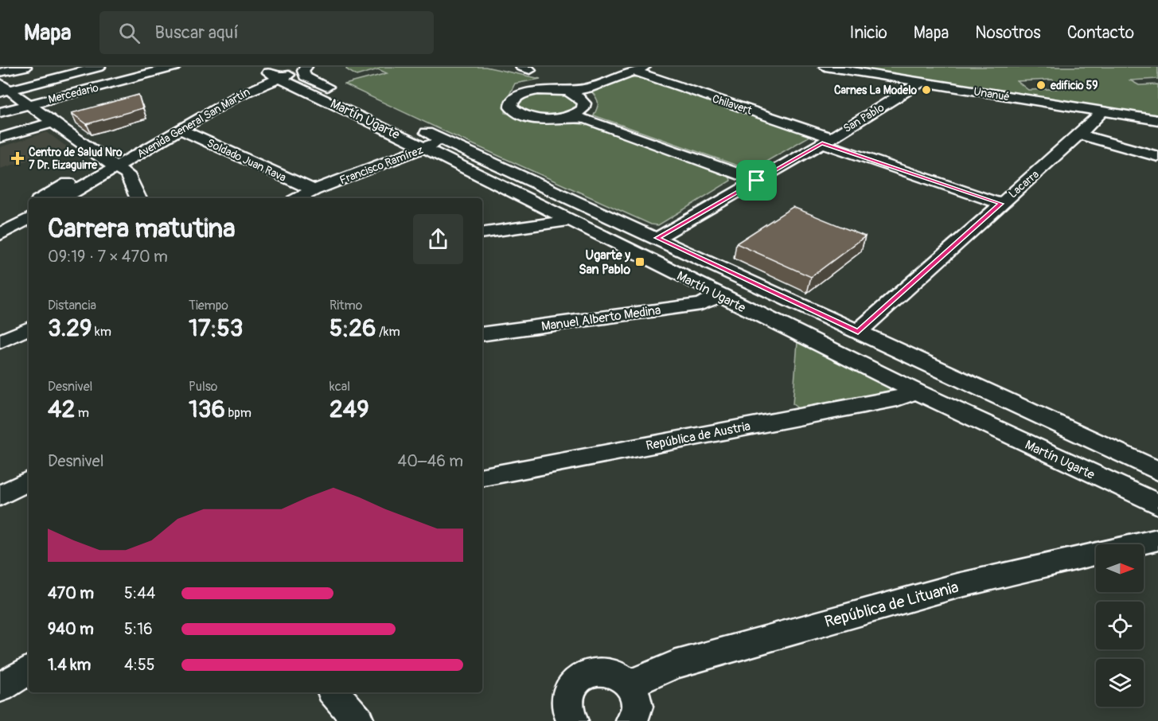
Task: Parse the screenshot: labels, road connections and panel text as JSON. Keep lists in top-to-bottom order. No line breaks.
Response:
{"streets":{"street":["Mercedario","Unanué","Chilavert","San Pablo","Martín Ugarte","Avenida General San Martín","Soldado Juan Rava","Francisco Ramírez","Lacarra","Manuel Alberto Medina","República de Austria","República de Lituania"]},"crossings":[["Unanué","San Pablo"],["Unanué","Lacarra"],["Chilavert","San Pablo"],["Chilavert","Lacarra"],["San Pablo","Martín Ugarte"],["Martín Ugarte","Avenida General San Martín"],["Martín Ugarte","Francisco Ramírez"],["Martín Ugarte","Lacarra"],["Martín Ugarte","Manuel Alberto Medina"],["Martín Ugarte","República de Austria"],["Avenida General San Martín","Soldado Juan Rava"],["Soldado Juan Rava","Francisco Ramírez"]],"places":{"other":["edificio 59","Carnes La Modelo"],"health":["Centro de Salud Nro 7 Dr. Eizaguirre"],"transit":["Ugarte y San Pablo"]},"north":"right","page":{"header":"Mapa","search":"Buscar aquí","nav":["Inicio","Mapa","Nosotros","Contacto"],"heading":["Carrera matutina","09:19 · 7 × 470 m"],"stats":[["Distancia","3.29 km"],["Tiempo","17:53"],["Ritmo","5:26 /km"],["Desnivel","42 m"],["Pulso","136 bpm"],["kcal","249"]],"chart":["Desnivel","40–46 m"],"list":[{"name":"470 m","note":"5:44"},{"name":"940 m","note":"5:16"},{"name":"1.4 km","note":"4:55"}]}}
